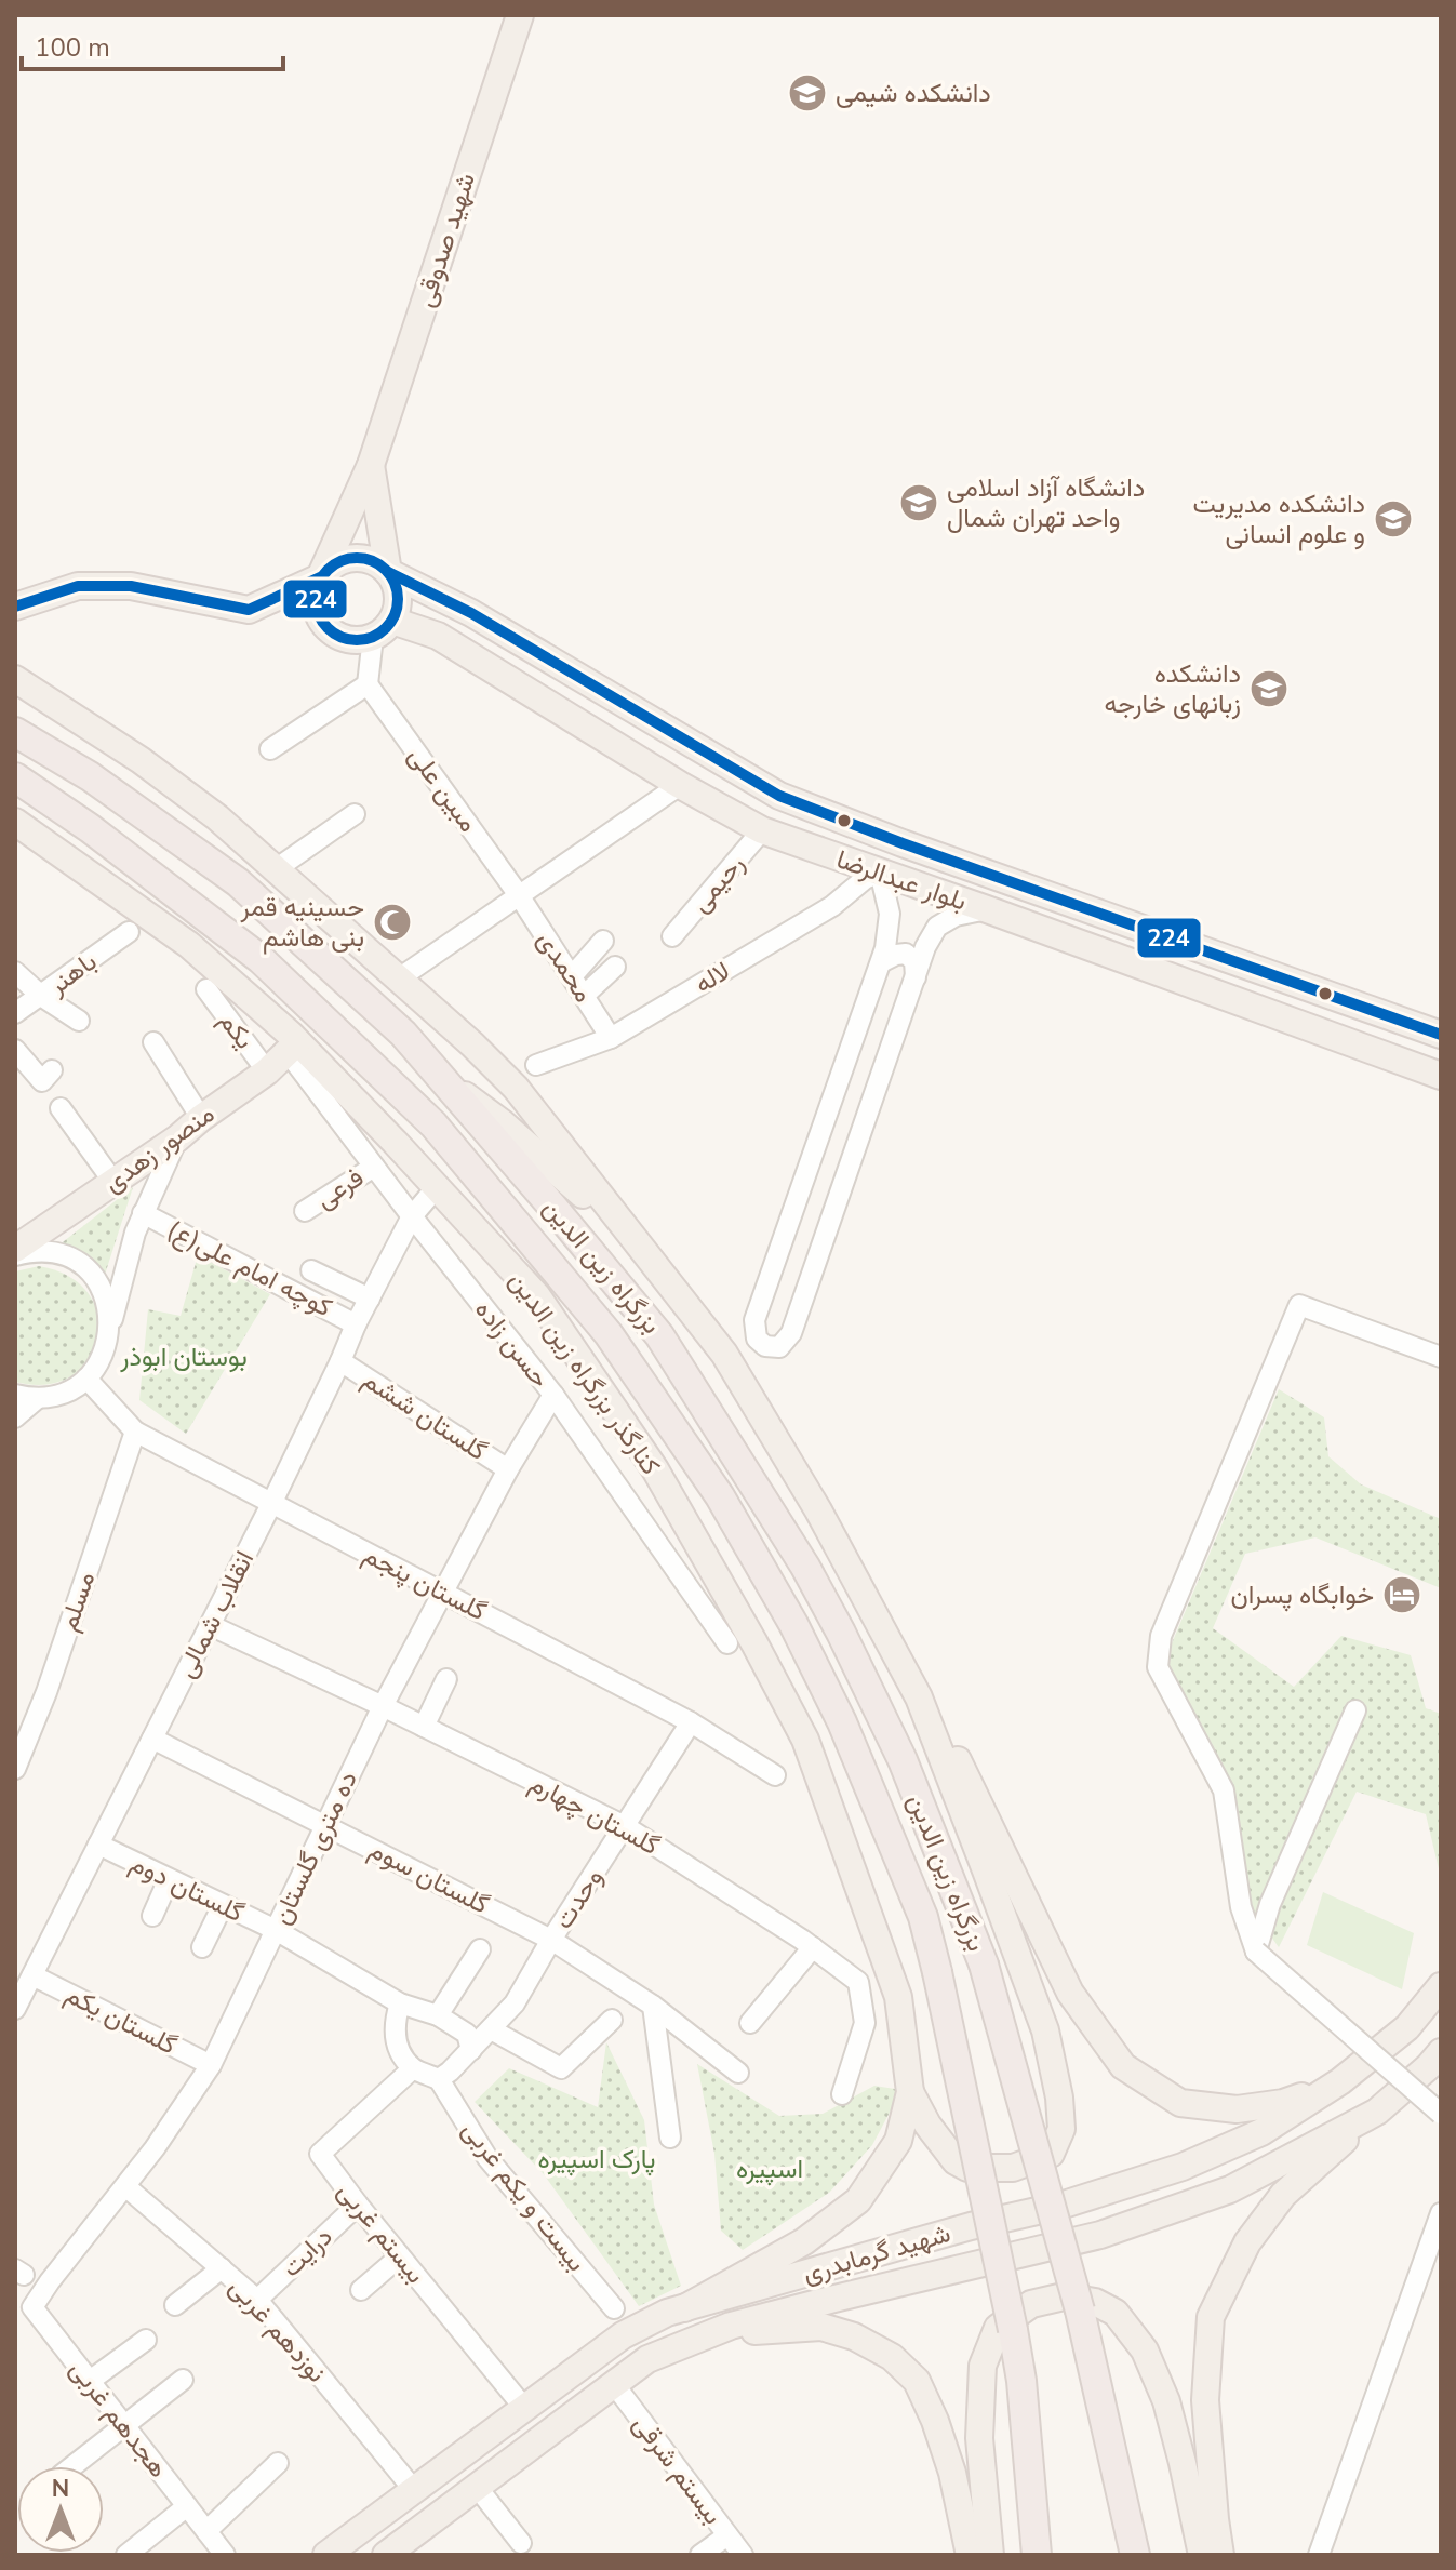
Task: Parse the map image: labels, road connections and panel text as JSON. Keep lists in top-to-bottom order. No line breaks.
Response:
{"streets":{"highway":["بزرگراه زین الدین"],"main road":["شهید صدوقی","بلوار عبدالرضا","منصور زهدی","کنارگذر بزرگراه زین الدین","شهید گرمابدری"],"street":["مبین علی","رحیمی","محمدی","باهنر","لاله","یکم","فرعی","کوچه امام علی(ع)","حسن زاده","گلستان ششم","گلستان پنجم","مسلم","انقلاب شمالی","گلستان چهارم","ده متری گلستان","گلستان سوم","گلستان دوم","وحدت","گلستان یکم","بیست و یکم غربی","بیستم غربی","درایت","نوزدهم غربی","هجدهم غربی","بیستم شرقی"]},"crossings":[["شهید صدوقی","بلوار عبدالرضا"],["مبین علی","محمدی"],["بلوار عبدالرضا","رحیمی"],["بلوار عبدالرضا","لاله"],["محمدی","لاله"],["یکم","منصور زهدی"],["منصور زهدی","حسن زاده"],["منصور زهدی","کنارگذر بزرگراه زین الدین"],["فرعی","حسن زاده"],["کوچه امام علی(ع)","انقلاب شمالی"],["حسن زاده","کنارگذر بزرگراه زین الدین"],["حسن زاده","انقلاب شمالی"],["حسن زاده","ده متری گلستان"],["کنارگذر بزرگراه زین الدین","انقلاب شمالی"],["گلستان ششم","انقلاب شمالی"],["گلستان ششم","ده متری گلستان"],["گلستان پنجم","مسلم"],["گلستان پنجم","انقلاب شمالی"],["گلستان پنجم","ده متری گلستان"],["گلستان پنجم","وحدت"],["انقلاب شمالی","گلستان چهارم"],["انقلاب شمالی","گلستان سوم"],["انقلاب شمالی","گلستان دوم"],["انقلاب شمالی","گلستان یکم"],["گلستان چهارم","ده متری گلستان"],["گلستان چهارم","وحدت"],["ده متری گلستان","گلستان سوم"],["ده متری گلستان","گلستان دوم"],["ده متری گلستان","گلستان یکم"],["ده متری گلستان","نوزدهم غربی"],["ده متری گلستان","هجدهم غربی"],["گلستان سوم","وحدت"],["وحدت","بیست و یکم غربی"],["بیستم غربی","درایت"],["بیستم غربی","شهید گرمابدری"],["درایت","نوزدهم غربی"],["شهید گرمابدری","نوزدهم غربی"],["شهید گرمابدری","بیستم شرقی"]],"parks":["بوستان ابوذر","پارک اسپیره","اسپیره"],"places":{"school or university":["دانشکده شیمی","دانشگاه آزاد اسلامی واحد تهران شمال","دانشکده مدیریت و علوم انسانی","دانشکده زبانهای خارجه"],"mosque":["حسینیه قمر بنی هاشم"],"hotel":["خوابگاه پسران"]},"lines":["transit line 224"],"scale_bar":"100 m","north":"top"}
